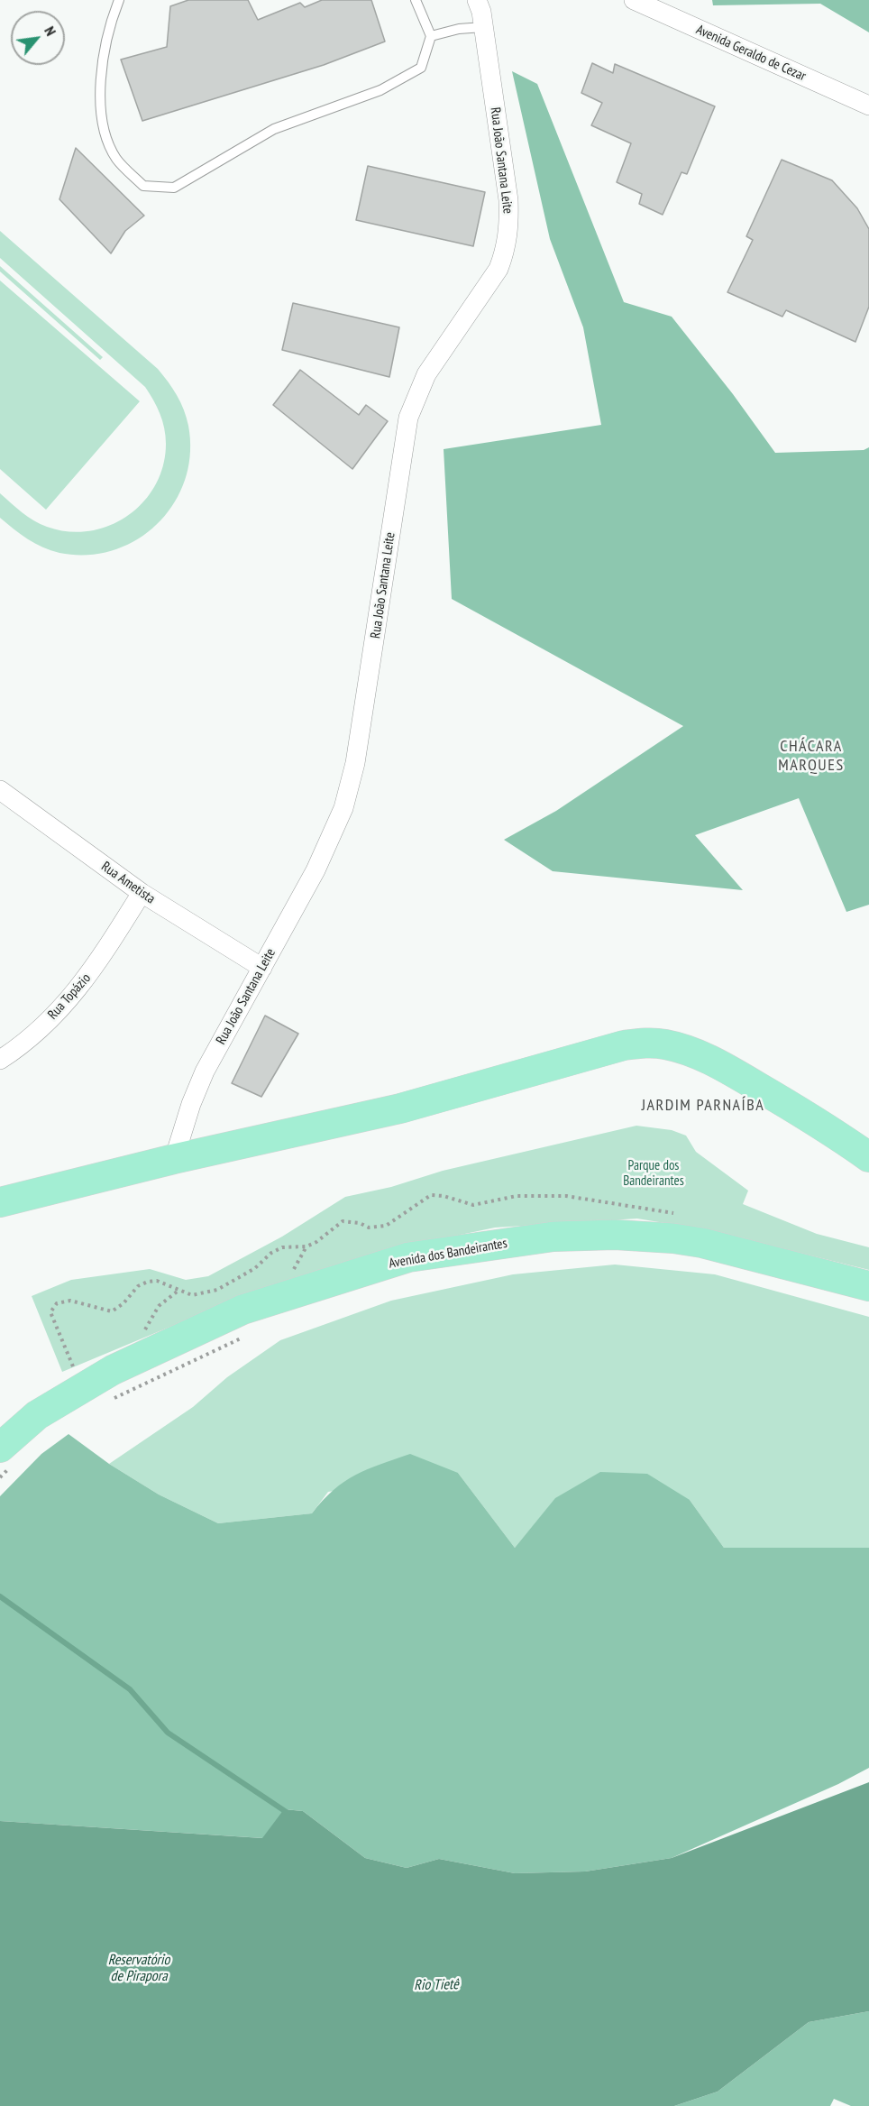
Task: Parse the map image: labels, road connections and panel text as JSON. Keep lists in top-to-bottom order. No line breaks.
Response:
{"streets":{"main road":["Avenida dos Bandeirantes"],"street":["Avenida Geraldo de Cezar","Rua João Santana Leite","Rua Ametista","Rua Topázio"]},"crossings":[["Rua João Santana Leite","Rua Ametista"],["Rua Ametista","Rua Topázio"]],"districts":["CHÁCARA MARQUES","JARDIM PARNAÍBA"],"water":["Reservatório de Pirapora","Rio Tietê"],"parks":["Parque dos Bandeirantes"],"north":"top right"}
